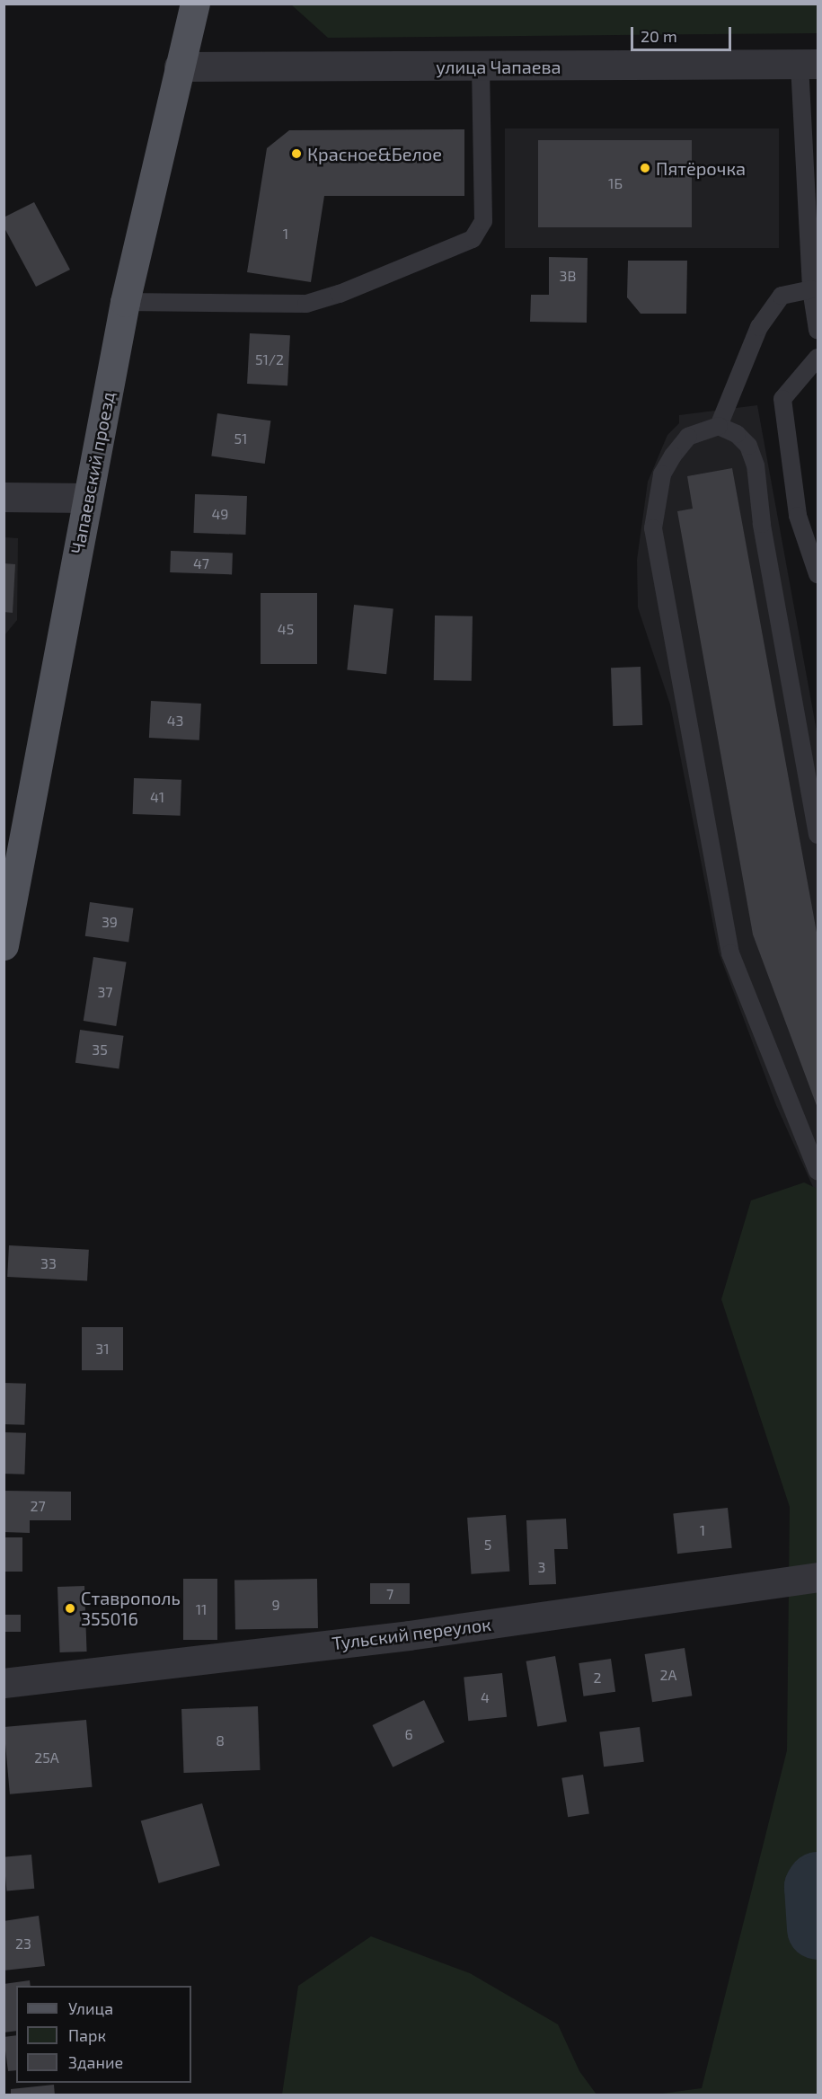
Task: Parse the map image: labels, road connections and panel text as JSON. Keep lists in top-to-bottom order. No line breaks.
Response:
{"streets":{"main road":["Чапаевский проезд"],"street":["улица Чапаева","Тульский переулок"]},"crossings":[["улица Чапаева","Чапаевский проезд"]],"places":["Красное&Белое","Пятёрочка","Ставрополь 355016"],"house_numbers":["1Б","1","3В","51/2","51","49","47","45","43","41","39","37","35","33","31","27","1","5","3","7","9","11","2А","2","4","6","8","25А","23"],"legend":["Улица","Парк","Здание"],"scale_bar":"20 m"}
